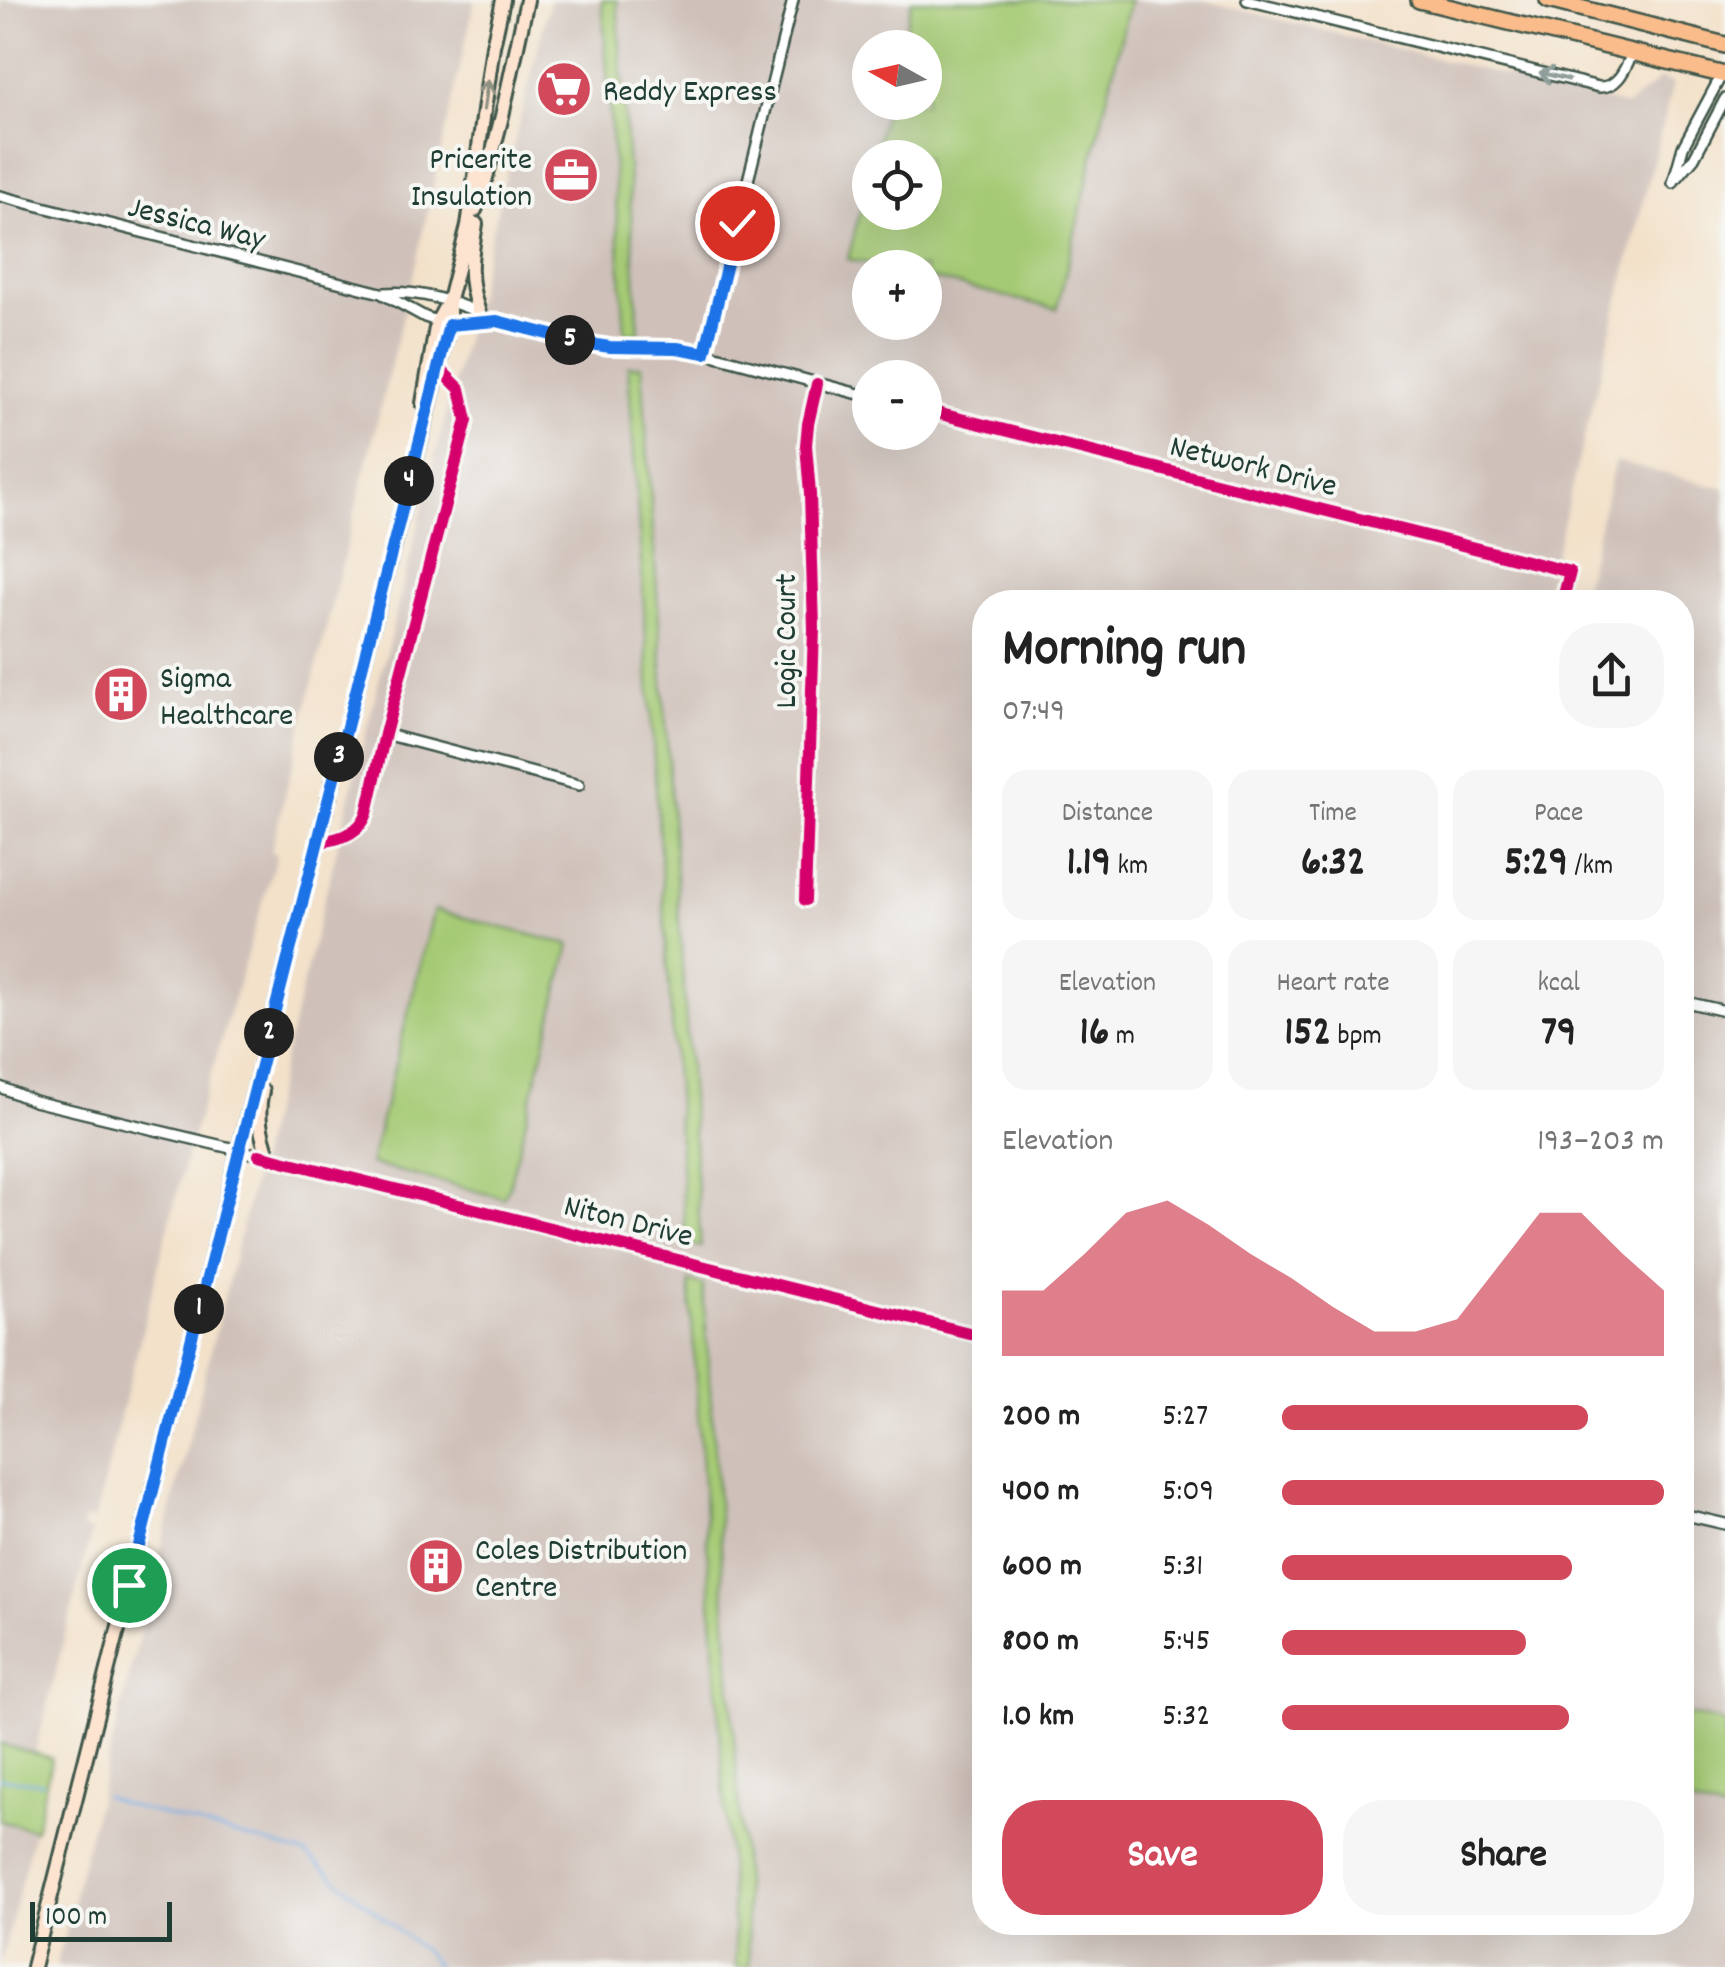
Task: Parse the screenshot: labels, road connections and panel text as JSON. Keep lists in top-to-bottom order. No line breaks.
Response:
{"streets":{"street":["Jessica Way","Network Drive","Logic Court","Niton Drive"]},"places":{"supermarket":["Reddy Express"],"office":["Pricerite Insulation"],"building":["Sigma Healthcare","Coles Distribution Centre"]},"scale_bar":"100 m","north":"left","page":{"map_buttons":["+","−"],"pins":["5","4","3","2","1"],"heading":["Morning run","07:49"],"stats":[["Distance","1.19 km"],["Time","6:32"],["Pace","5:29 /km"],["Elevation","16 m"],["Heart rate","152 bpm"],["kcal","79"]],"chart":["Elevation","193–203 m"],"list":[{"name":"200 m","note":"5:27"},{"name":"400 m","note":"5:09"},{"name":"600 m","note":"5:31"},{"name":"800 m","note":"5:45"},{"name":"1.0 km","note":"5:32"}],"buttons":["Save","Share"],"scale":"100 m"}}
